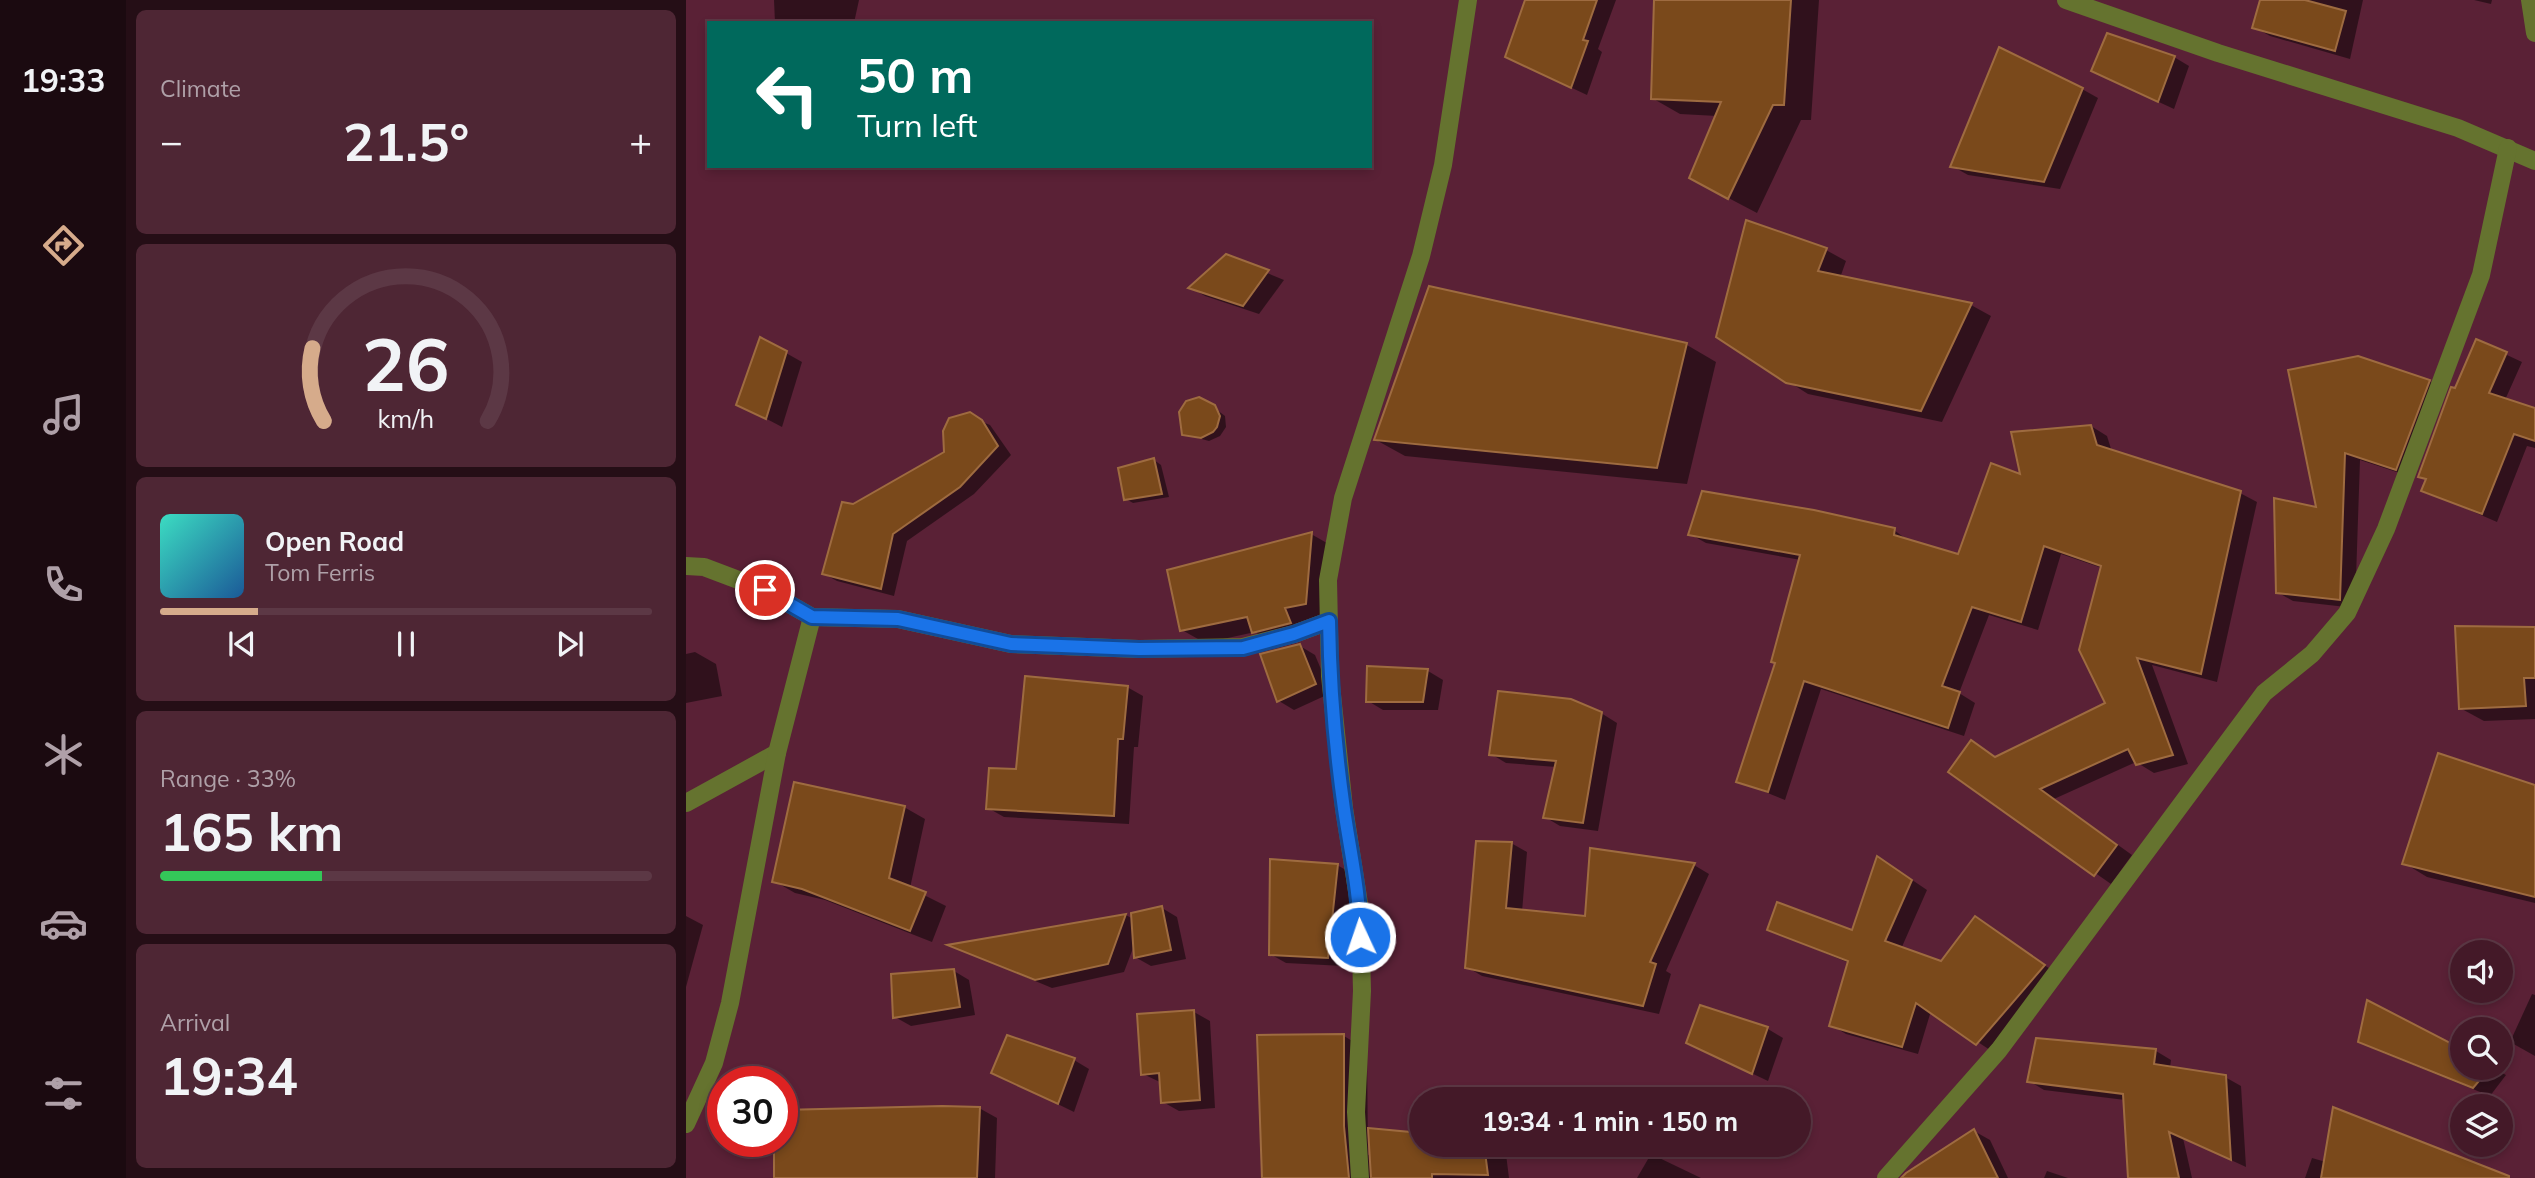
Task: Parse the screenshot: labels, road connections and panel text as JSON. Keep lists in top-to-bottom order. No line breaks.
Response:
{"page":{"tabs":"19:33","tile":["Climate",["Range · 33%","165 km"],["Arrival","19:34"]],"turn":["50 m","Turn left"],"heat":["−","21.5°","+"],"song":["Open Road","Tom Ferris"],"limit":"30","trip":"19:34 · 1 min · 150 m","gauge":["26","km/h"]}}
